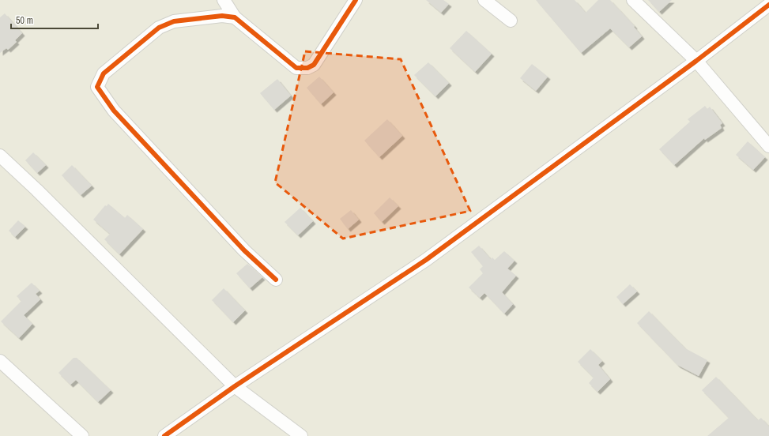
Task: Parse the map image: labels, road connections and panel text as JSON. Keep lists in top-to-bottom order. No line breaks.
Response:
{"scale_bar":"50 m"}
